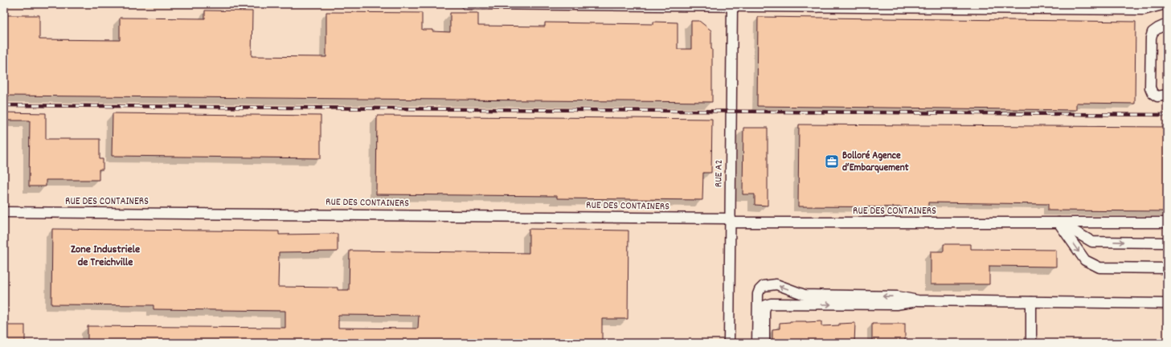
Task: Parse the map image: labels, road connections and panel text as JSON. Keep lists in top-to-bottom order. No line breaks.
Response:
{"streets":{"street":["RUE A2","RUE DES CONTAINERS"]},"crossings":[["RUE A2","RUE DES CONTAINERS"]],"districts":["Zone Industriele de Treichville"],"places":{"office":["Bolloré Agence d‘Embarquement"]}}
